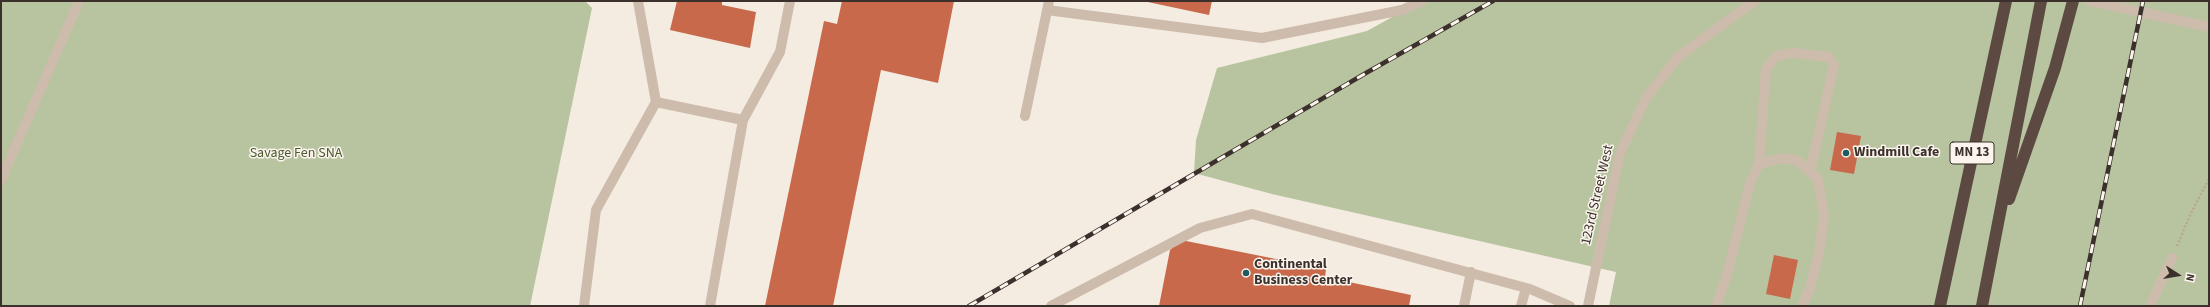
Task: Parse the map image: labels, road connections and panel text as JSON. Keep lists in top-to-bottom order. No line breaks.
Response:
{"streets":{"highway":["MN 13"],"street":["123rd Street West"]},"parks":["Savage Fen SNA"],"places":["Windmill Cafe","Continental Business Center"],"north":"right"}
